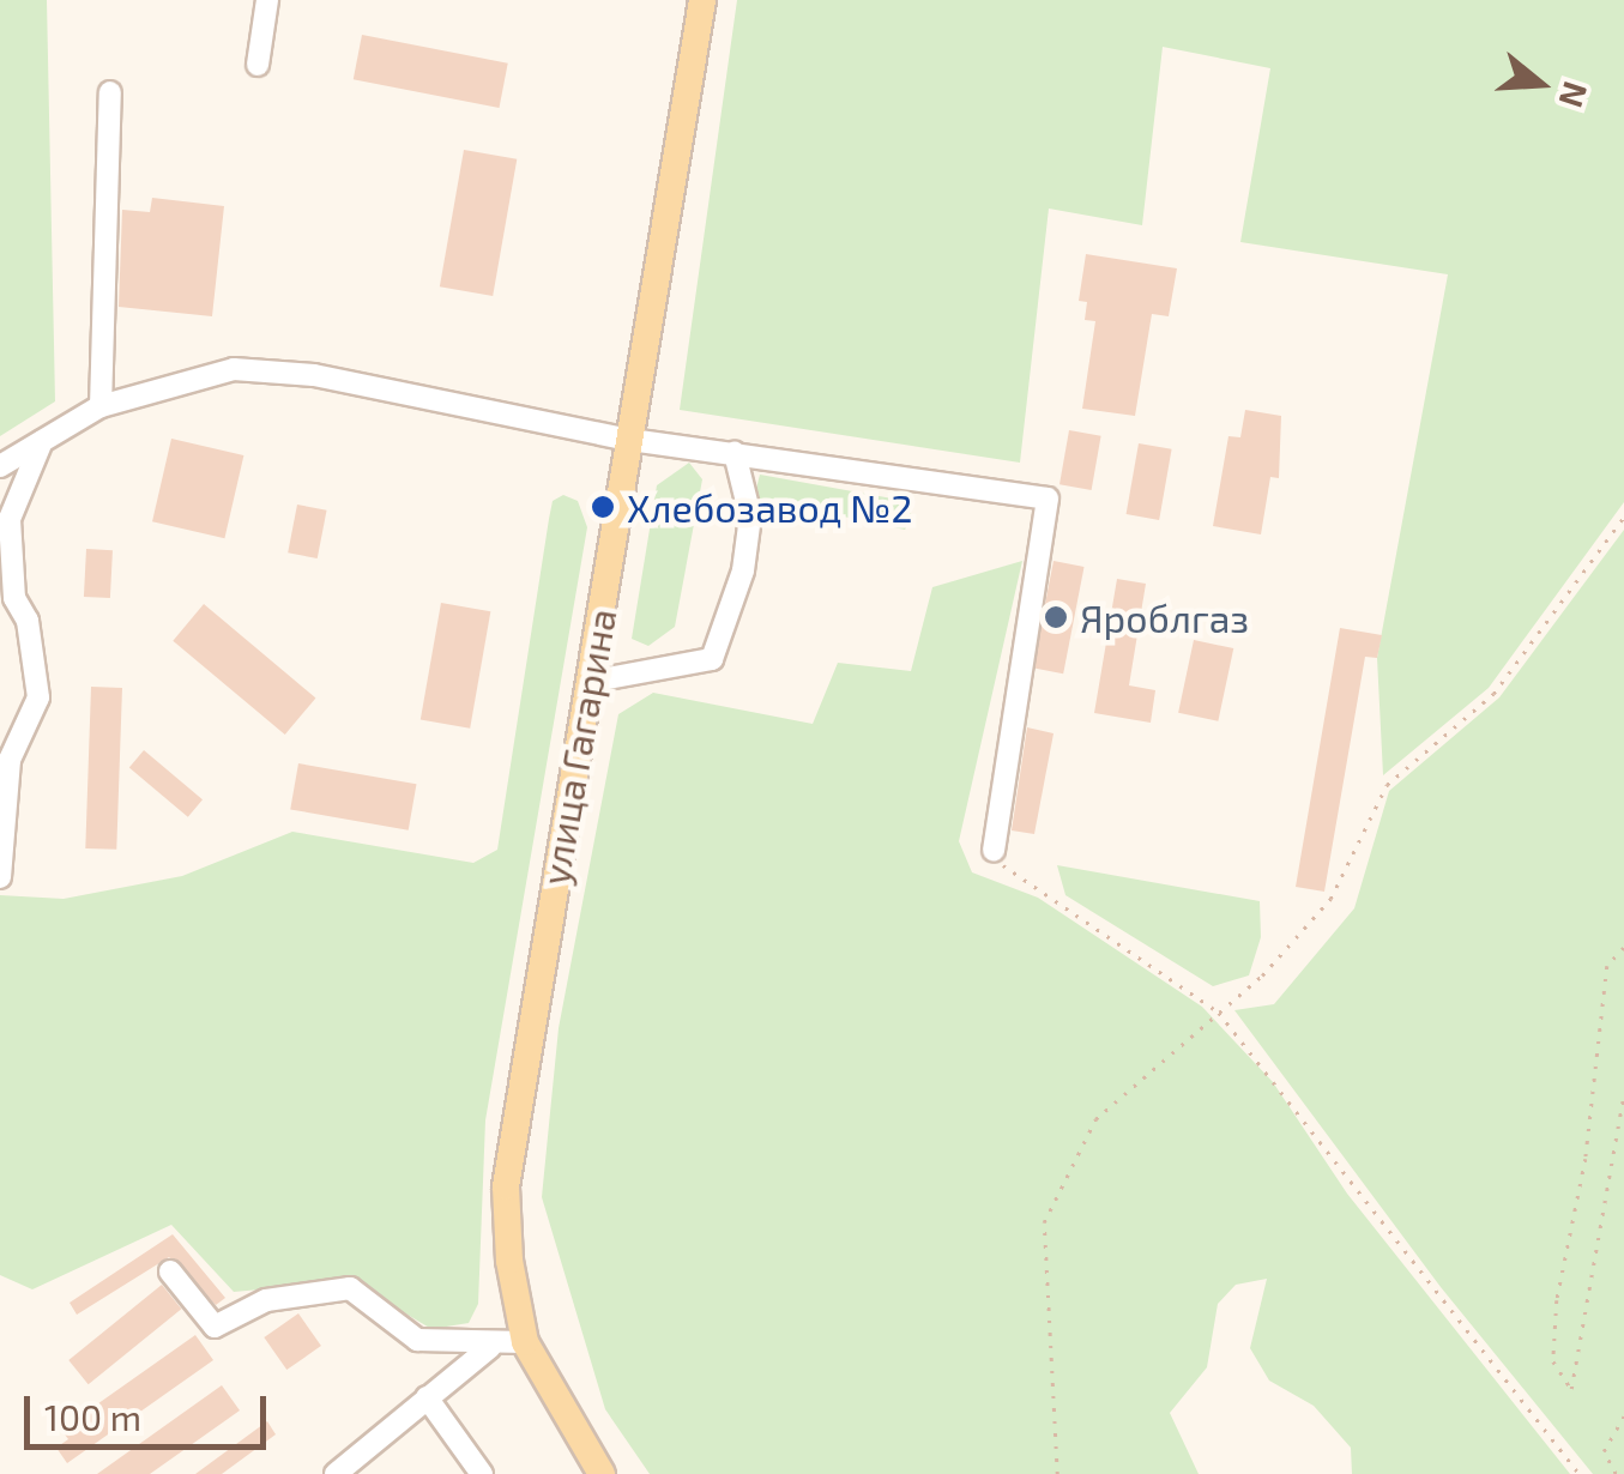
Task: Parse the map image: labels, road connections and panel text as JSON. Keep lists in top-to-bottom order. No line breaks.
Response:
{"streets":{"main road":["улица Гагарина"]},"places":["Хлебозавод №2","Яроблгаз"],"scale_bar":"100 m","north":"right"}
